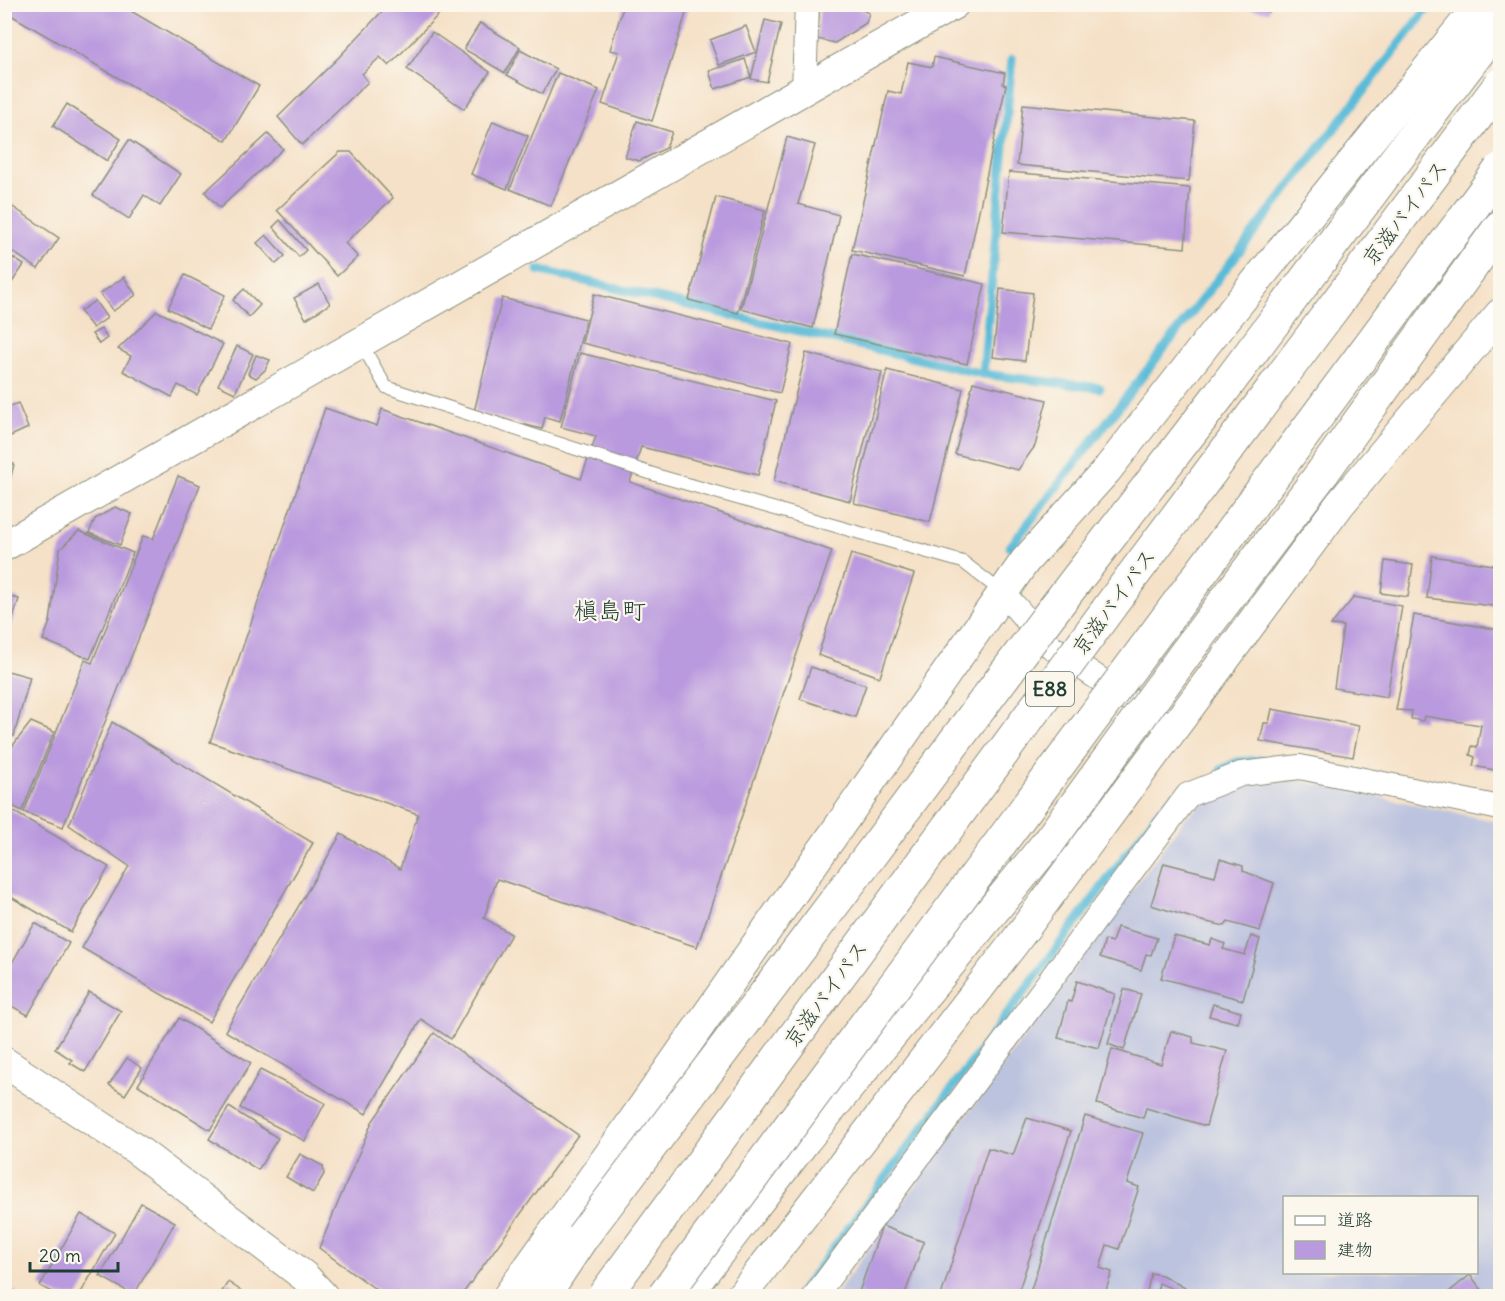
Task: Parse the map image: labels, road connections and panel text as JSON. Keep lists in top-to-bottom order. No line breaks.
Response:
{"streets":{"highway":["京滋バイパス","E88"]},"districts":["槇島町"],"legend":["道路","建物"],"scale_bar":"20 m"}
